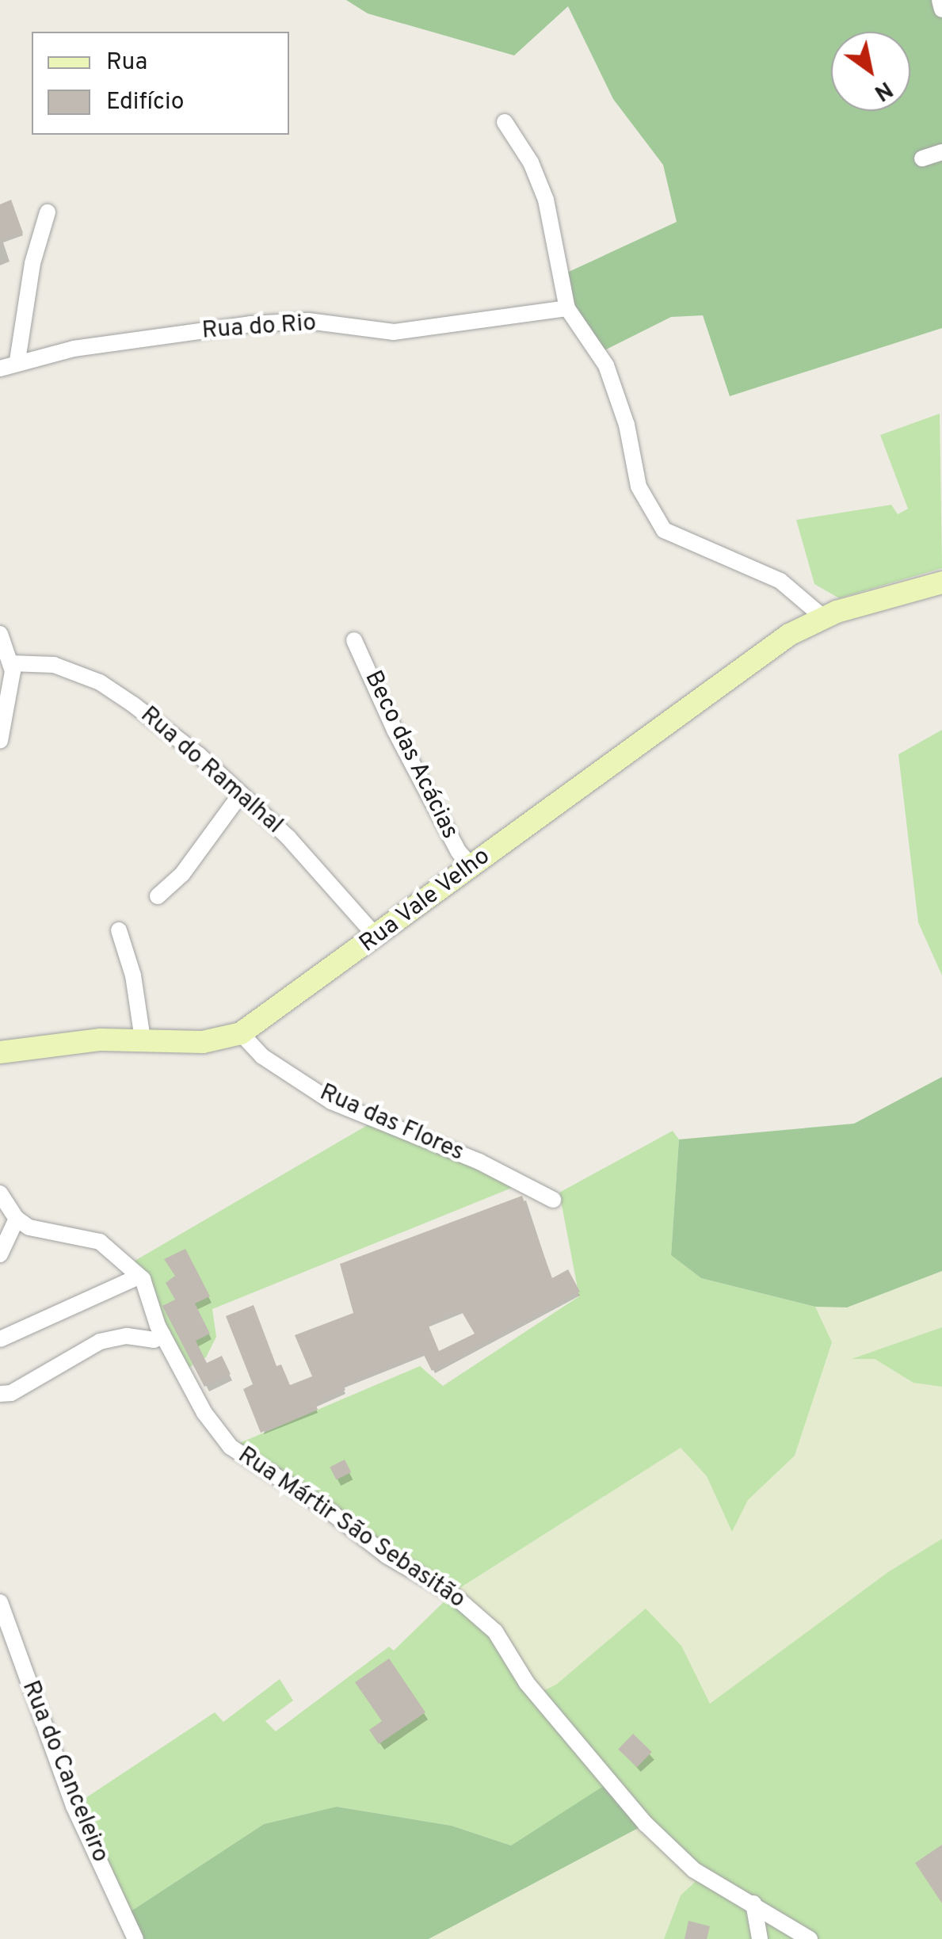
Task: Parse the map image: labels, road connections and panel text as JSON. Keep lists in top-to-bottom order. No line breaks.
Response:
{"streets":{"street":["Rua do Rio","Beco das Acácias","Rua do Ramalhal","Rua Vale Velho","Rua das Flores","Rua Mártir São Sebasitão","Rua do Canceleiro"]},"crossings":[["Beco das Acácias","Rua Vale Velho"],["Rua do Ramalhal","Rua Vale Velho"],["Rua Vale Velho","Rua das Flores"]],"legend":["Rua","Edifício"],"north":"bottom right"}
